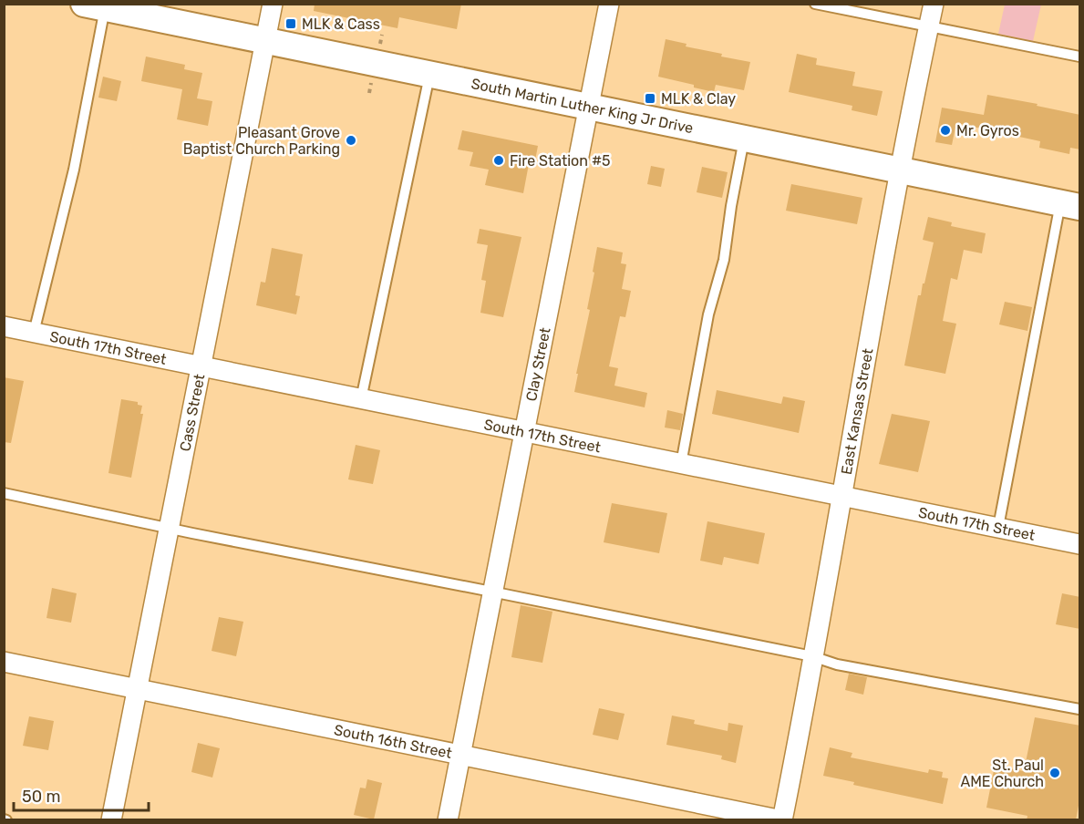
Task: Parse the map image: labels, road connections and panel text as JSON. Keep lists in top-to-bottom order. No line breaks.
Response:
{"streets":{"street":["South Martin Luther King Jr Drive","South 17th Street","Clay Street","Cass Street","East Kansas Street","South 16th Street"]},"crossings":[["South Martin Luther King Jr Drive","Clay Street"],["South Martin Luther King Jr Drive","Cass Street"],["South Martin Luther King Jr Drive","East Kansas Street"],["South 17th Street","Clay Street"],["South 17th Street","Cass Street"],["South 17th Street","East Kansas Street"],["Clay Street","South 16th Street"],["Cass Street","South 16th Street"],["East Kansas Street","South 16th Street"]],"places":{"transit":["MLK & Cass","MLK & Clay"],"other":["Mr. Gyros","Pleasant Grove Baptist Church Parking","Fire Station #5","St. Paul AME Church"]},"scale_bar":"50 m"}
